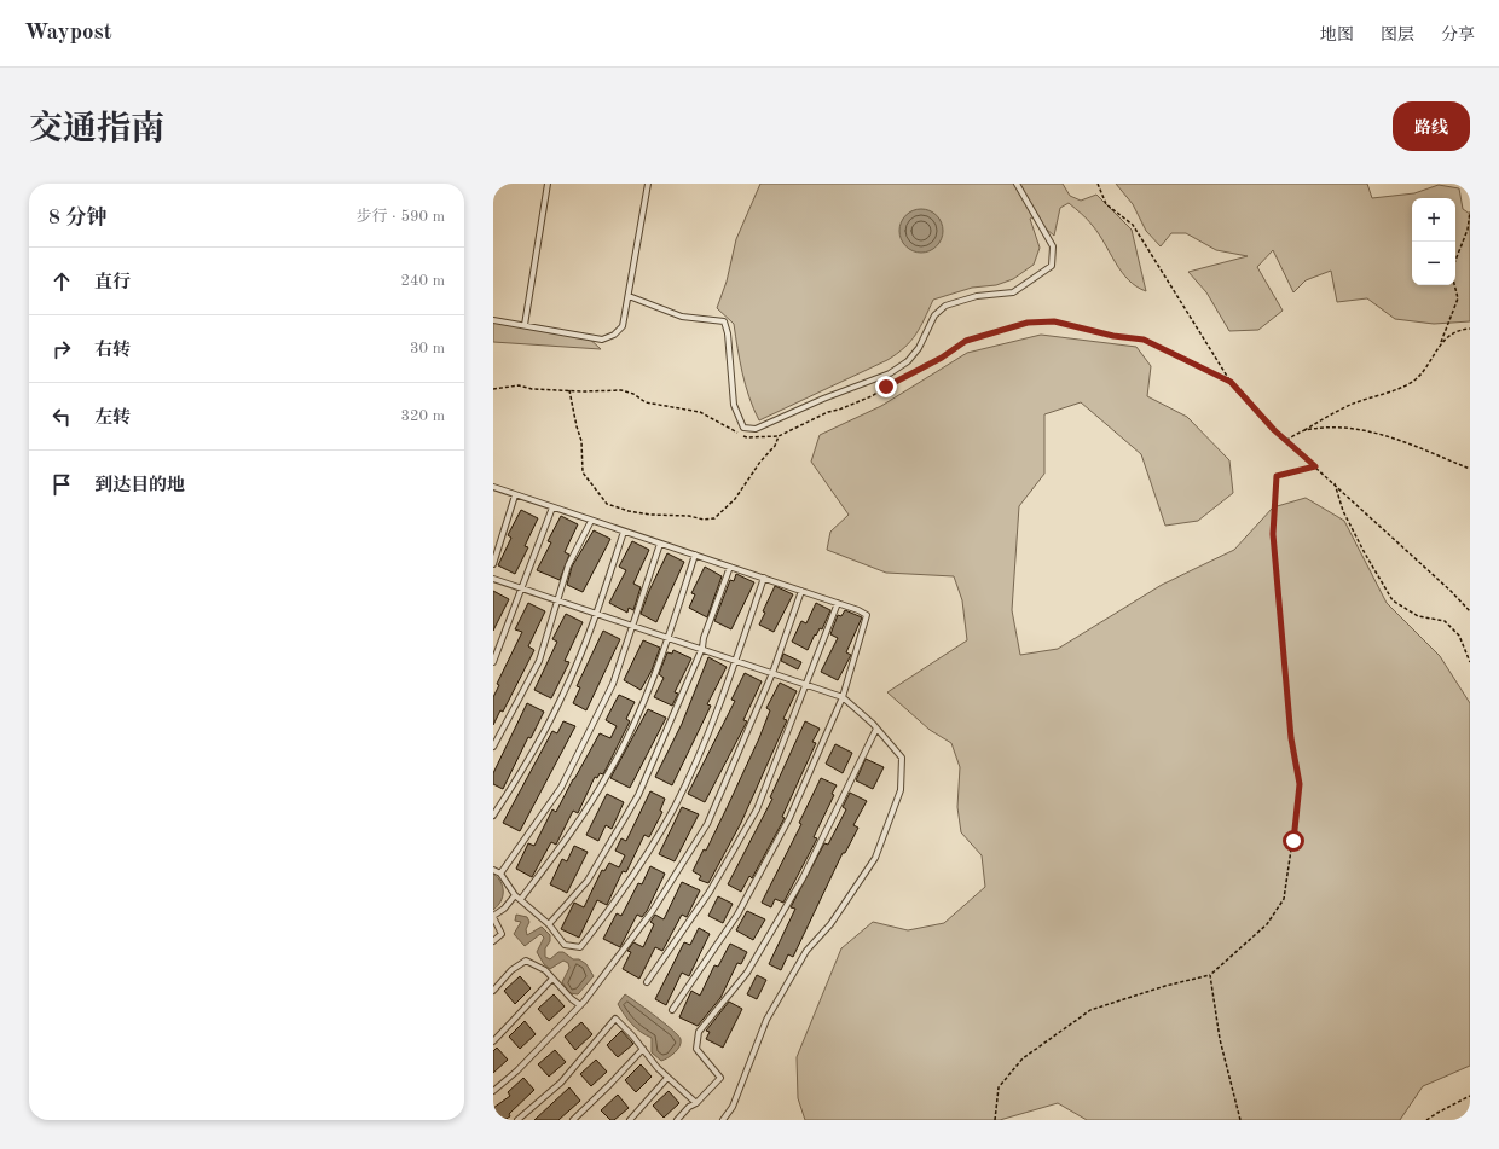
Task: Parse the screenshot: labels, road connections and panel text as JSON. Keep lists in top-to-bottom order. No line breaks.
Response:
{"page":{"header":"Waypost","nav":["地图","图层","分享"],"title":"交通指南","buttons":"路线","heading":["8 分钟","步行 · 590 m"],"map_buttons":["+","−"],"list":[["直行","240 m"],["右转","30 m"],["左转","320 m"],"到达目的地"]}}
